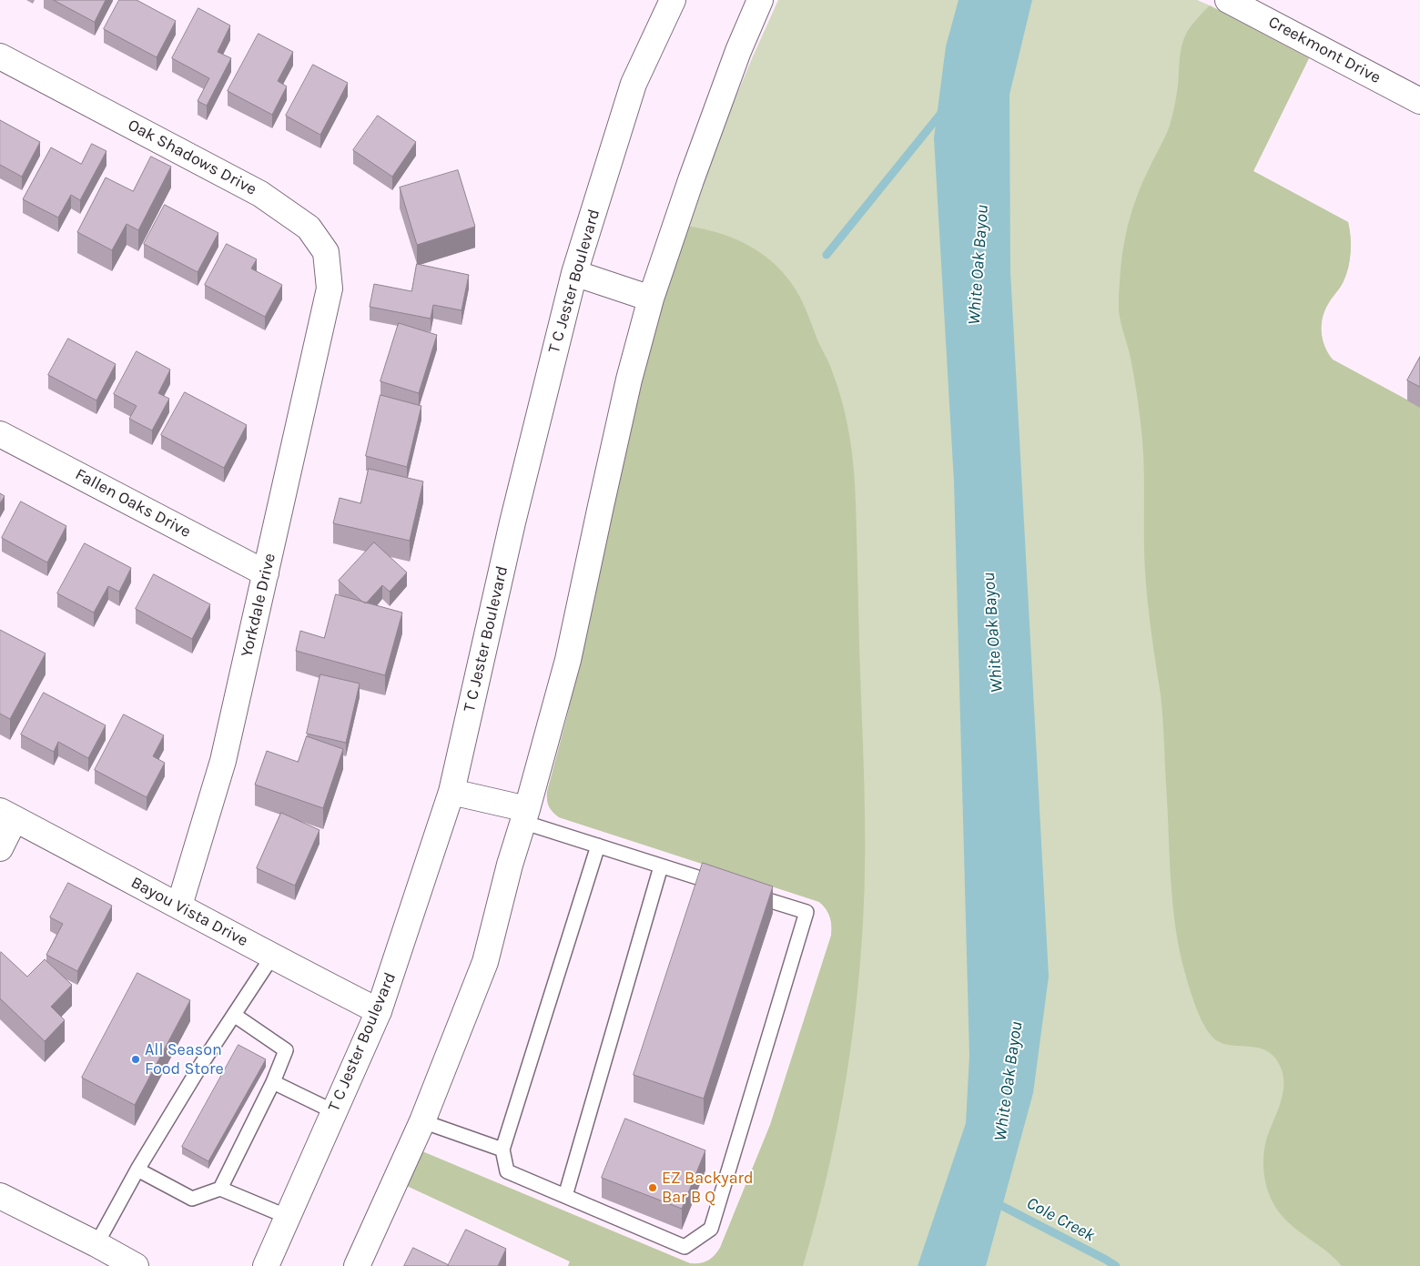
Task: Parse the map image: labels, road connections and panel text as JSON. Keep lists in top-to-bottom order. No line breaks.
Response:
{"streets":{"main road":["Creekmont Drive","Oak Shadows Drive","T C Jester Boulevard","Fallen Oaks Drive","Yorkdale Drive","Bayou Vista Drive"]},"crossings":[["Oak Shadows Drive","Yorkdale Drive"],["T C Jester Boulevard","Bayou Vista Drive"],["Fallen Oaks Drive","Yorkdale Drive"],["Yorkdale Drive","Bayou Vista Drive"]],"water":["White Oak Bayou","Cole Creek"],"places":["All Season Food Store","EZ Backyard Bar B Q"]}
